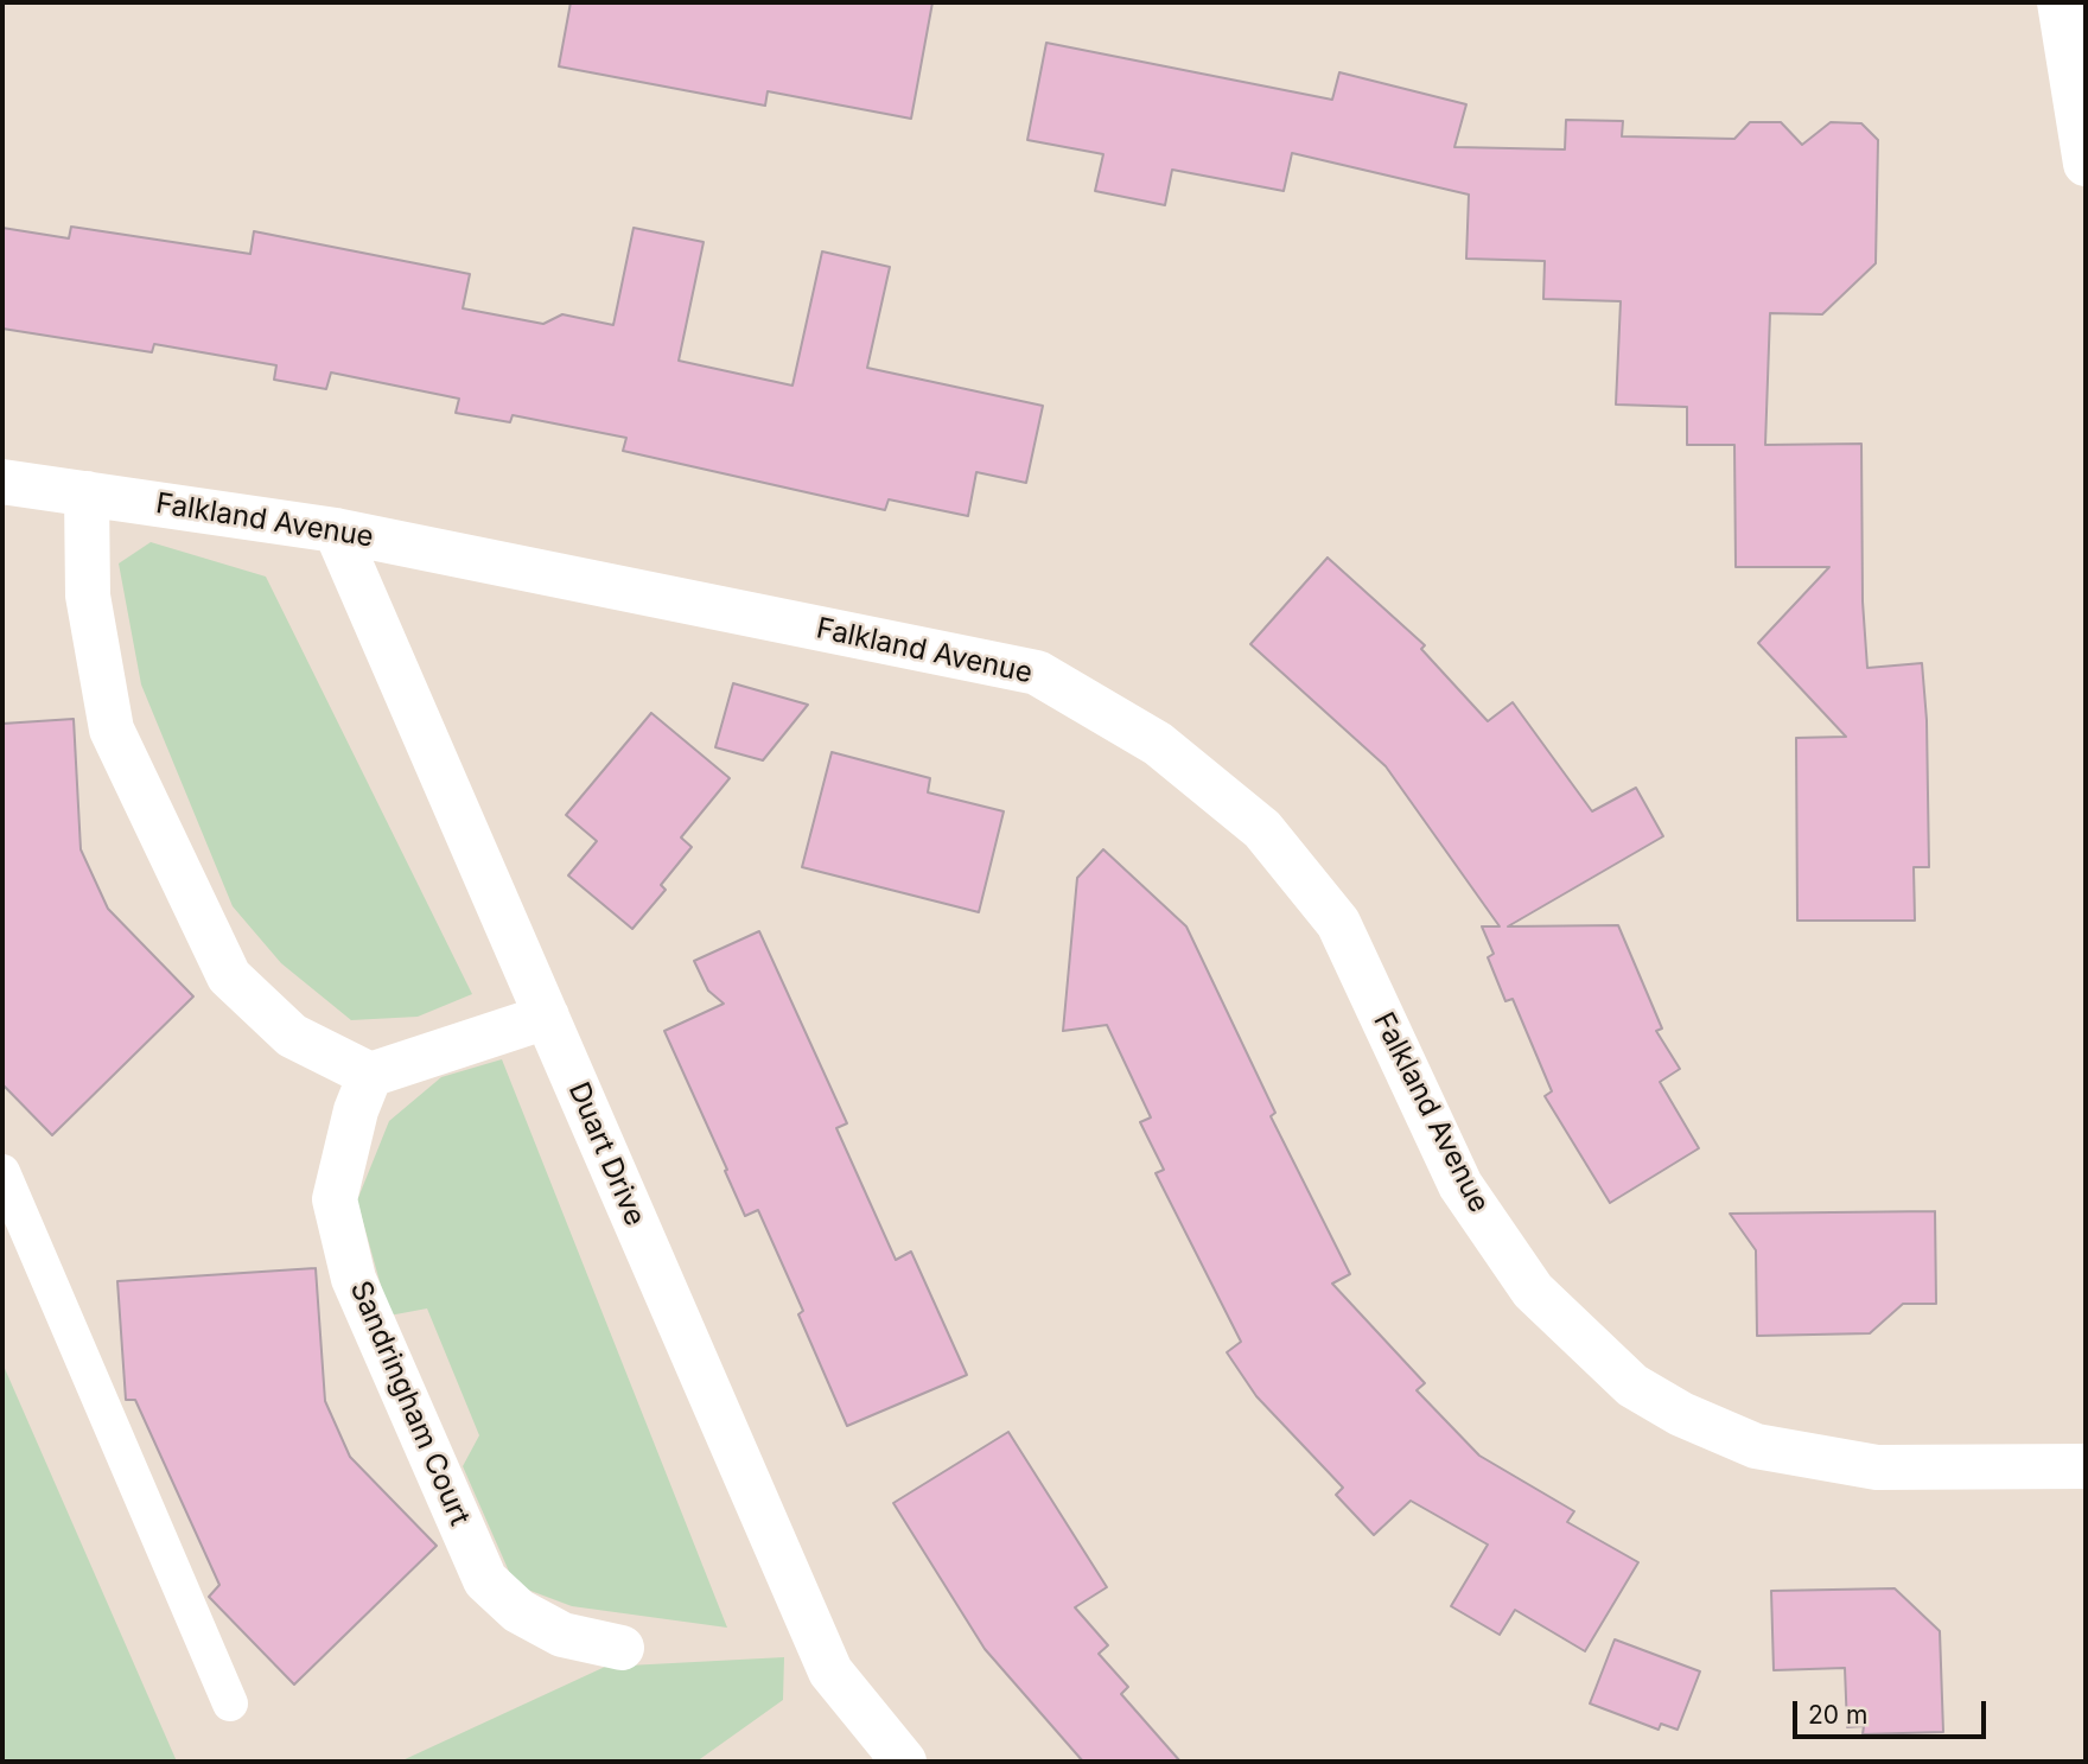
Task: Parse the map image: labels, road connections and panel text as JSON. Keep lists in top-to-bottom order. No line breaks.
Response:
{"streets":{"street":["Falkland Avenue","Duart Drive","Sandringham Court"]},"crossings":[["Falkland Avenue","Duart Drive"]],"scale_bar":"20 m"}
